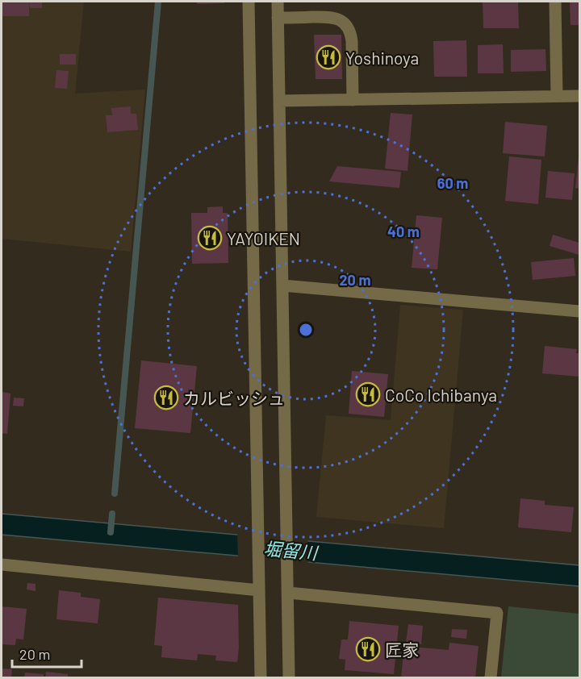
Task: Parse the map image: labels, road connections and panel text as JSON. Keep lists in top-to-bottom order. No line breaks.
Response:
{"water":["堀留川"],"places":{"restaurant":["Yoshinoya","YAYOIKEN","CoCo Ichibanya","カルビッシュ","匠家"]},"scale_bar":"20 m","rings":["60 m","40 m","20 m"]}
